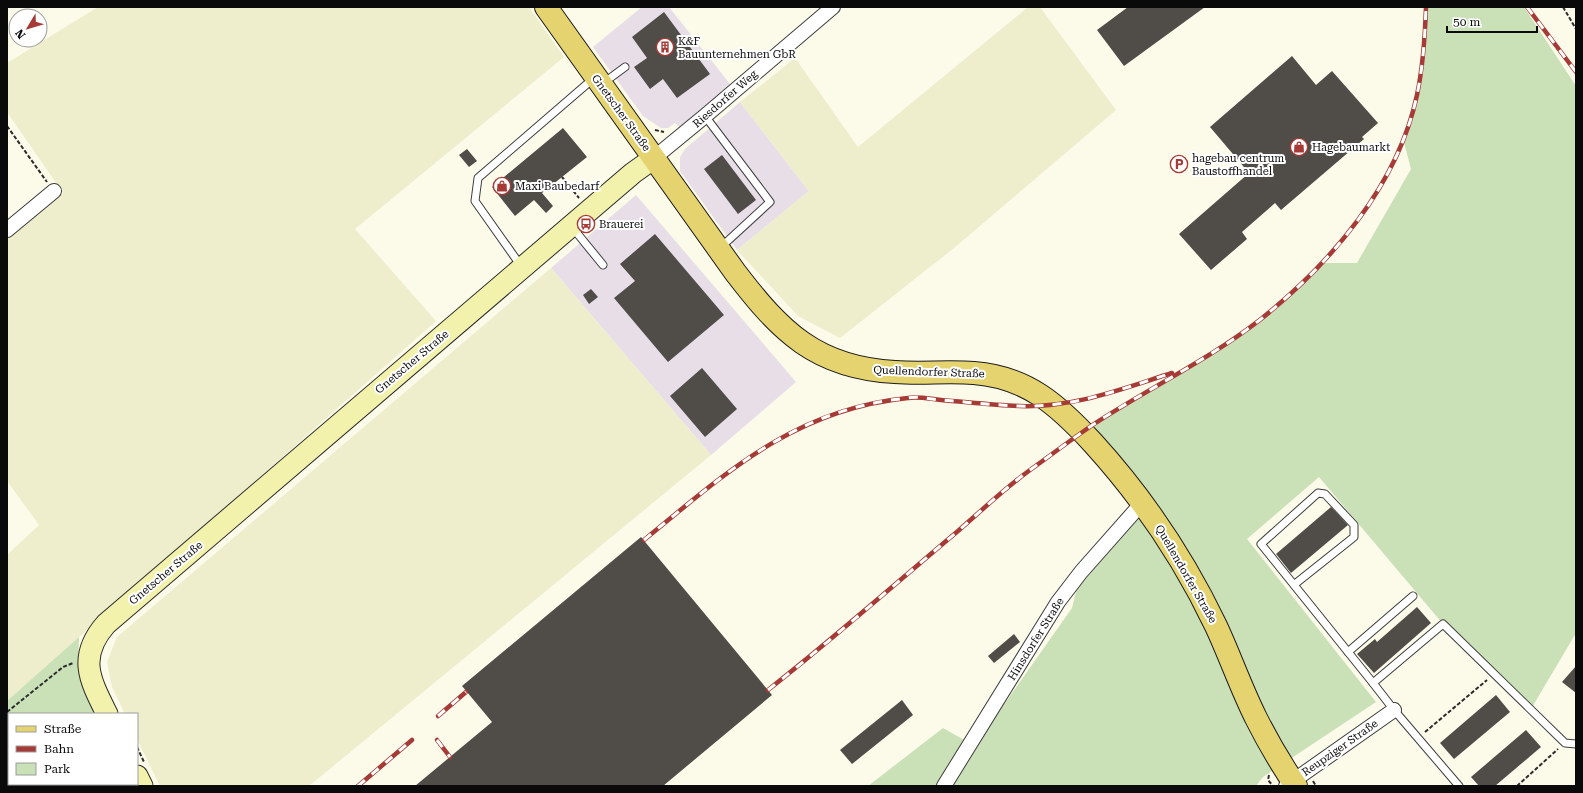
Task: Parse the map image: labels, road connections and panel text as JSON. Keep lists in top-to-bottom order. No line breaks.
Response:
{"streets":{"main road":["Gnetscher Straße","Quellendorfer Straße"],"street":["Riesdorfer Weg","Hinsdorfer Straße","Reupziger Straße"]},"crossings":[["Riesdorfer Weg","Gnetscher Straße"],["Riesdorfer Weg","Quellendorfer Straße"],["Gnetscher Straße","Quellendorfer Straße"],["Quellendorfer Straße","Hinsdorfer Straße"],["Quellendorfer Straße","Reupziger Straße"]],"places":{"building":["K&F Bauunternehmen GbR"],"shop":["Hagebaumarkt","Maxi Baubedarf"],"parking":["hagebau centrum Baustoffhandel"],"bus stop":["Brauerei"]},"legend":["Straße","Bahn","Park"],"scale_bar":"50 m","north":"bottom left"}
